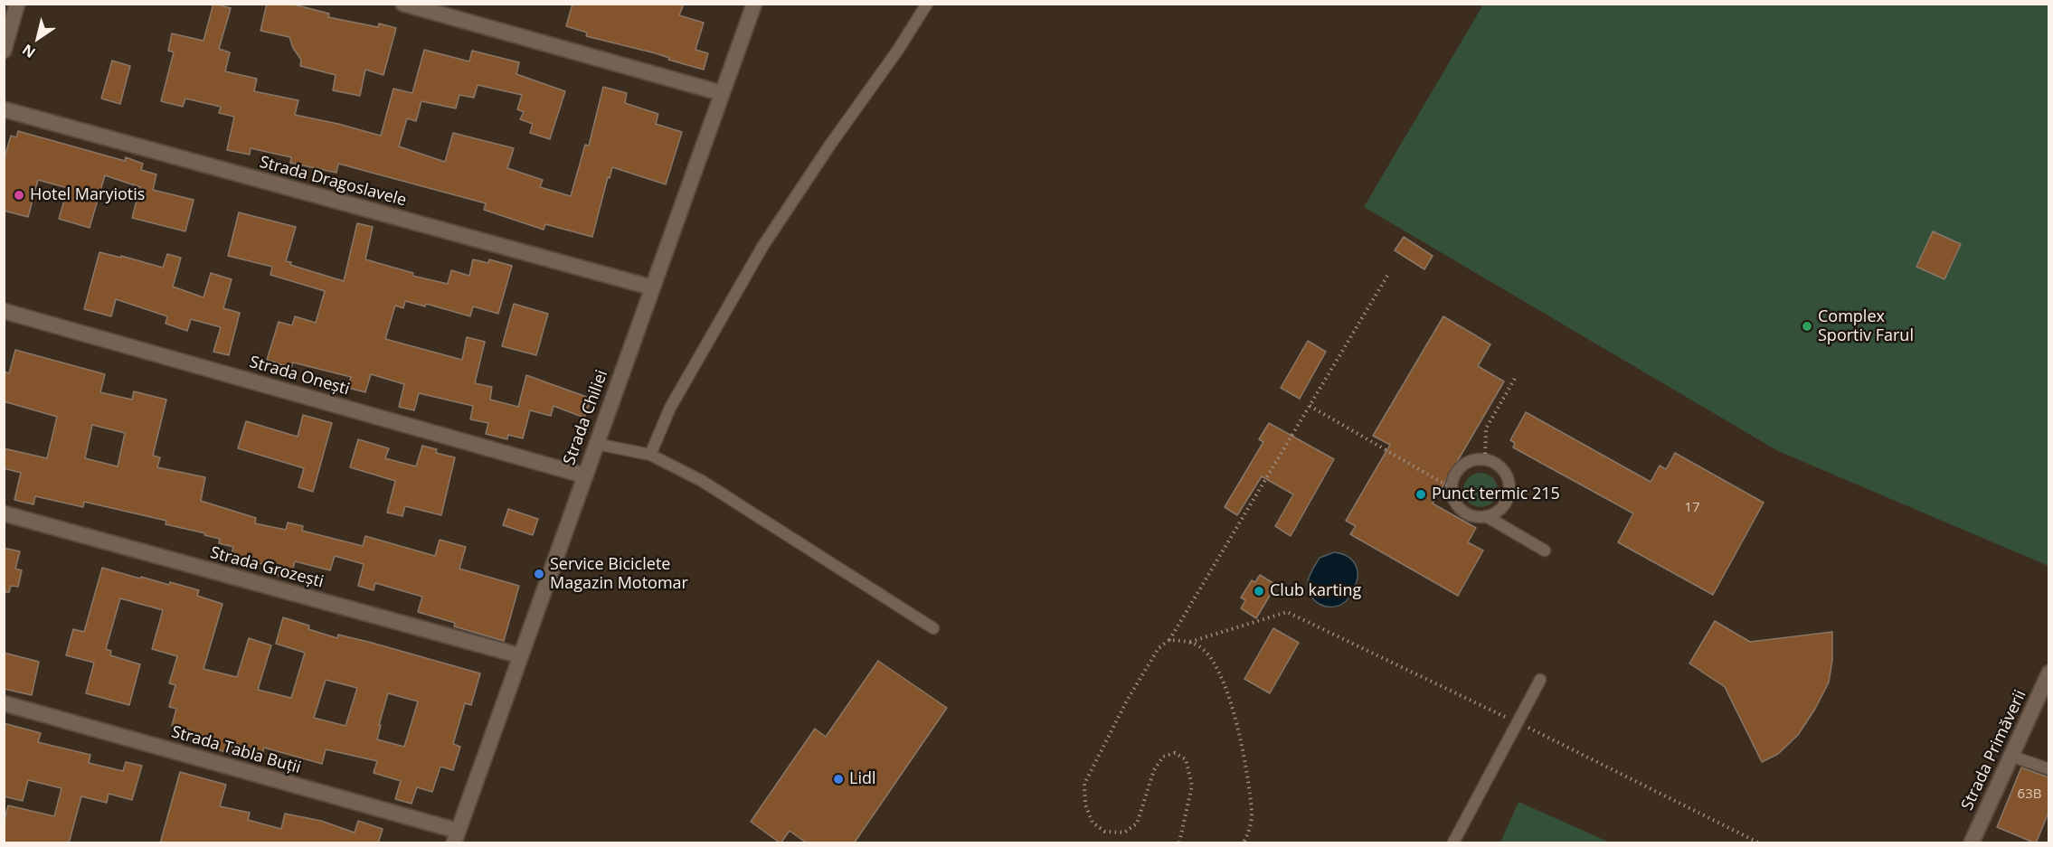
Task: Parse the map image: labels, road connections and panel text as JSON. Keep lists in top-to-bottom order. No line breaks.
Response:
{"streets":{"street":["Strada Dragoslavele","Strada Onești","Strada Chiliei","Strada Grozești","Strada Tabla Buții","Strada Primăverii"]},"crossings":[["Strada Dragoslavele","Strada Chiliei"],["Strada Onești","Strada Chiliei"],["Strada Chiliei","Strada Grozești"],["Strada Chiliei","Strada Tabla Buții"]],"places":["Hotel Maryiotis","Complex Sportiv Farul","Punct termic 215","Service Biciclete Magazin Motomar","Club karting","Lidl"],"house_numbers":["17","63B"],"north":"bottom left"}
